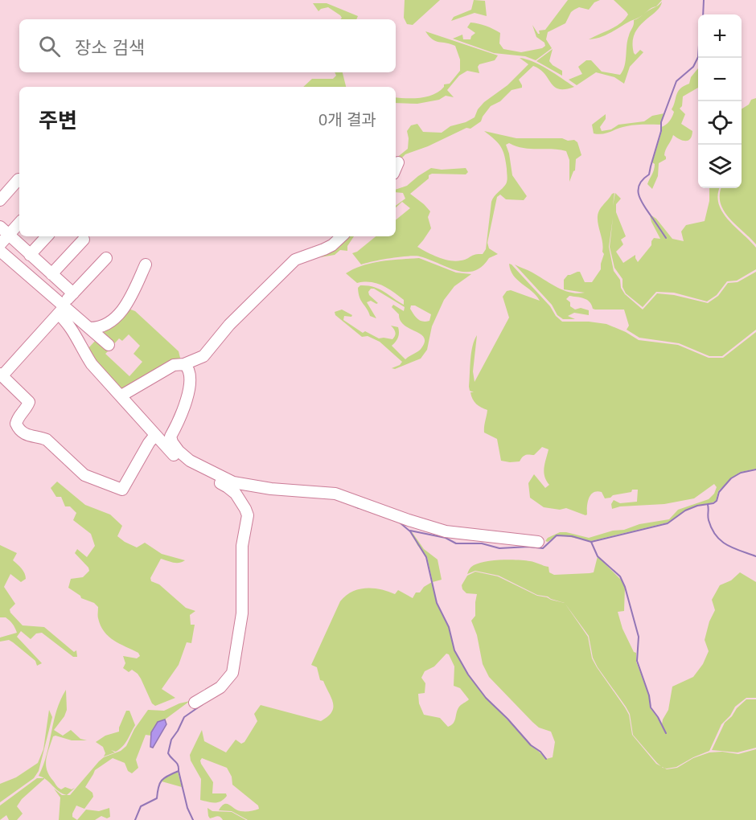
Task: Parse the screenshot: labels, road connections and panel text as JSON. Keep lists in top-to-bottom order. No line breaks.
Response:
{"page":{"map_buttons":["+","−"],"search":"장소 검색","heading":["주변","0개 결과"]}}
